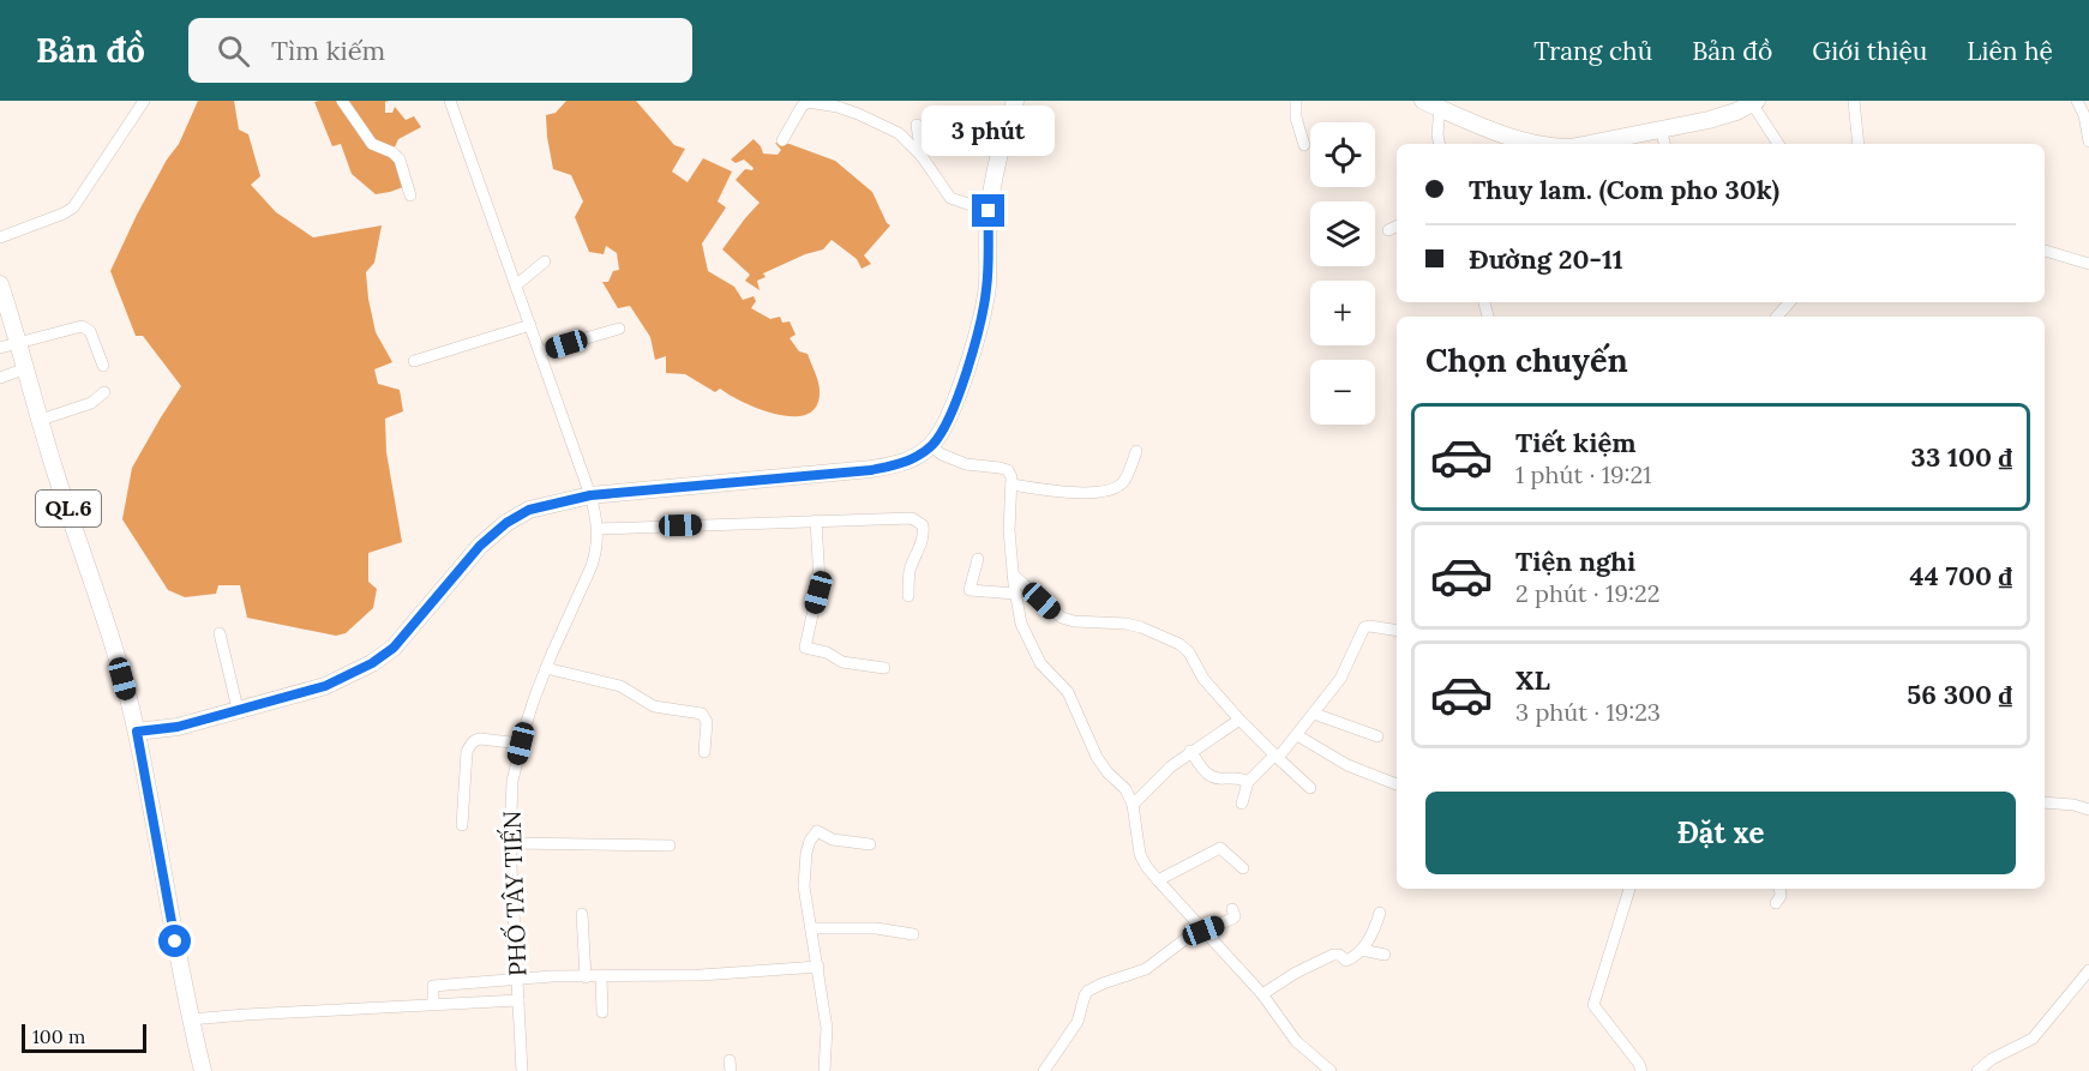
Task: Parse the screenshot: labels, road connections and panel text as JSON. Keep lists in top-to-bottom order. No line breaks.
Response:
{"streets":{"highway":["QL.6"],"street":["PHỐ TÂY TIẾN"]},"crossings":[["QL.6","PHỐ TÂY TIẾN"]],"scale_bar":"100 m","page":{"header":"Bản đồ","search":"Tìm kiếm","nav":["Trang chủ","Bản đồ","Giới thiệu","Liên hệ"],"bubble":"3 phút","map_buttons":["+","−"],"banner":["Thuy lam. (Com pho 30k)","Đường 20-11"],"heading":"Chọn chuyến","list":[{"name":"Tiết kiệm","note":"1 phút · 19:21","value":"33 100 ₫"},{"name":"Tiện nghi","note":"2 phút · 19:22","value":"44 700 ₫"},{"name":"XL","note":"3 phút · 19:23","value":"56 300 ₫"}],"buttons":"Đặt xe","scale":"100 m"}}
